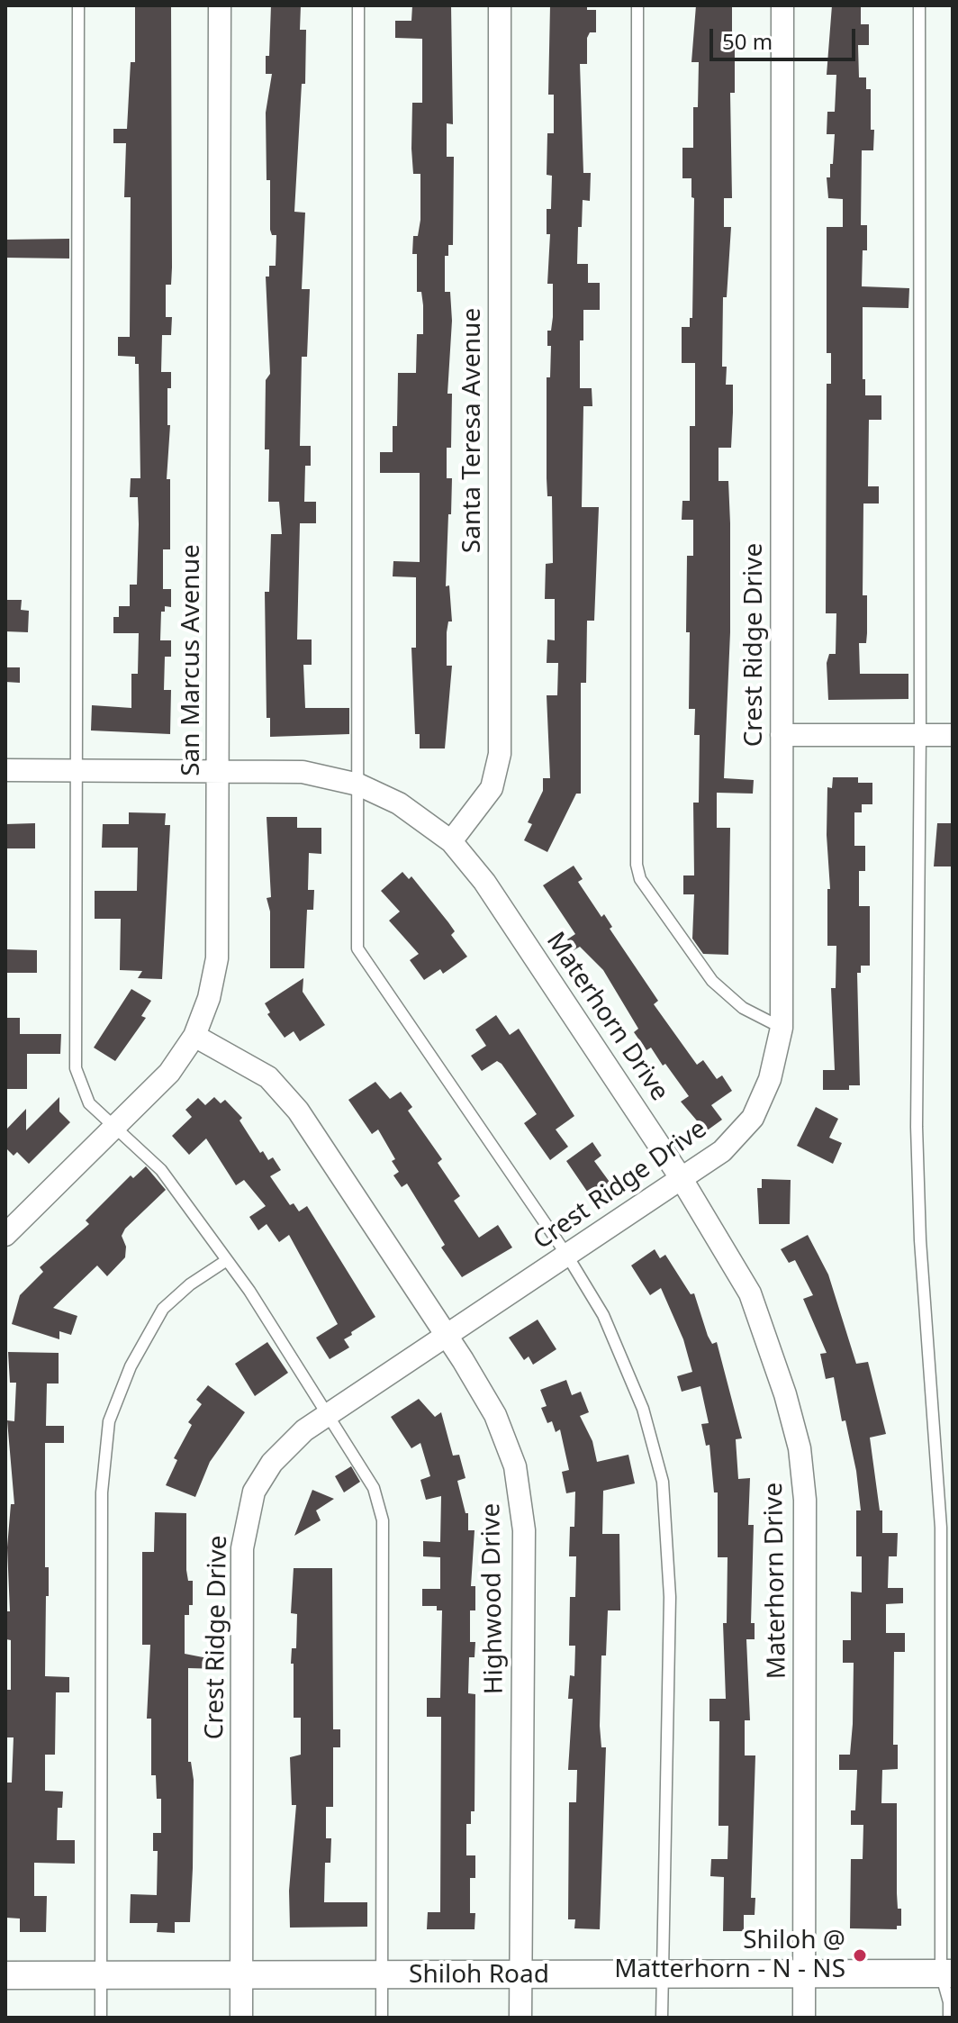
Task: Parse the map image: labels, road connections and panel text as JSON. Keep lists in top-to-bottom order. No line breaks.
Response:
{"streets":{"street":["Santa Teresa Avenue","Crest Ridge Drive","San Marcus Avenue","Materhorn Drive","Highwood Drive","Shiloh Road"]},"crossings":[["Santa Teresa Avenue","Materhorn Drive"],["Crest Ridge Drive","Materhorn Drive"],["Crest Ridge Drive","Highwood Drive"],["Crest Ridge Drive","Shiloh Road"],["San Marcus Avenue","Materhorn Drive"],["San Marcus Avenue","Highwood Drive"],["Materhorn Drive","Shiloh Road"],["Highwood Drive","Shiloh Road"]],"places":["Shiloh @ Matterhorn - N - NS"],"scale_bar":"50 m"}
